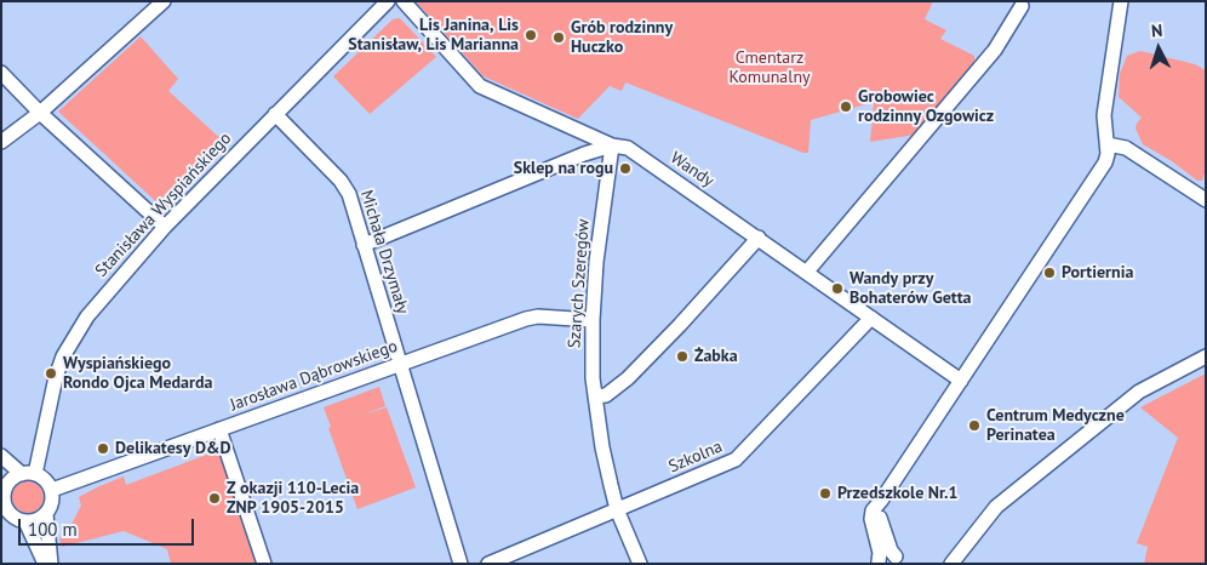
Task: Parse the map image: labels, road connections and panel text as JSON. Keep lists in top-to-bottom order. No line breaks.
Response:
{"streets":{"street":["Wandy","Stanisława Wyspiańskiego","Michała Drzymały","Szarych Szeregów","Jarosława Dąbrowskiego","Szkolna"]},"crossings":[["Wandy","Szarych Szeregów"],["Wandy","Szkolna"],["Stanisława Wyspiańskiego","Michała Drzymały"],["Stanisława Wyspiańskiego","Jarosława Dąbrowskiego"],["Michała Drzymały","Jarosława Dąbrowskiego"],["Szarych Szeregów","Jarosława Dąbrowskiego"],["Szarych Szeregów","Szkolna"]],"parks":["Cmentarz Komunalny"],"places":["Lis Janina, Lis Stanisław, Lis Marianna","Grób rodzinny Huczko","Grobowiec rodzinny Ozgowicz","Sklep na rogu","Portiernia","Wandy przy Bohaterów Getta","Żabka","Wyspiańskiego Rondo Ojca Medarda","Centrum Medyczne Perinatea","Delikatesy D&D","Przedszkole Nr.1","Z okazji 110-Lecia ZNP 1905-2015"],"scale_bar":"100 m","north":"top"}
